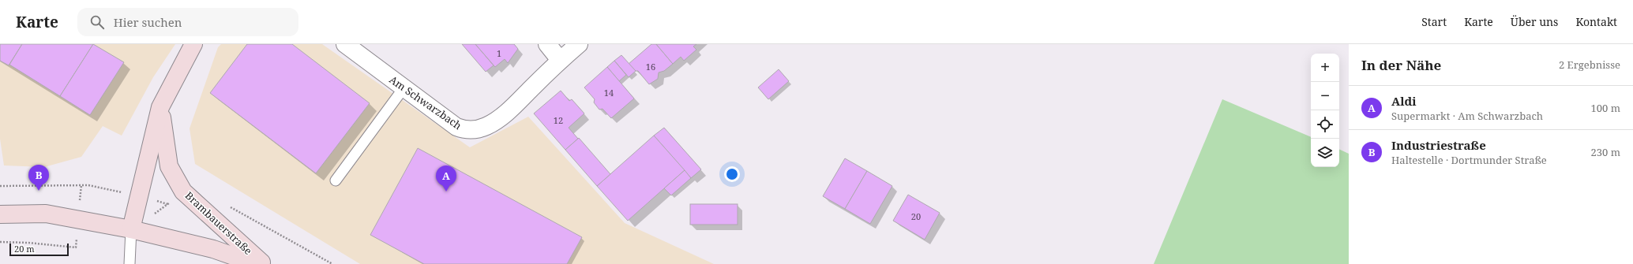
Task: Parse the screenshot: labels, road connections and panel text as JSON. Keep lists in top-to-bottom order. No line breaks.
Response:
{"streets":{"main road":["Brambauerstraße"],"street":["Am Schwarzbach"]},"house_numbers":["1","16","14","12","20"],"scale_bar":"20 m","page":{"header":"Karte","search":"Hier suchen","nav":["Start","Karte","Über uns","Kontakt"],"heading":["In der Nähe","2 Ergebnisse"],"map_buttons":["+","−"],"list":[{"mark":"A","name":"Aldi","note":"Supermarkt · Am Schwarzbach","value":"100 m"},{"mark":"B","name":"Industriestraße","note":"Haltestelle · Dortmunder Straße","value":"230 m"}],"pins":["B","A"],"scale":"20 m"}}
